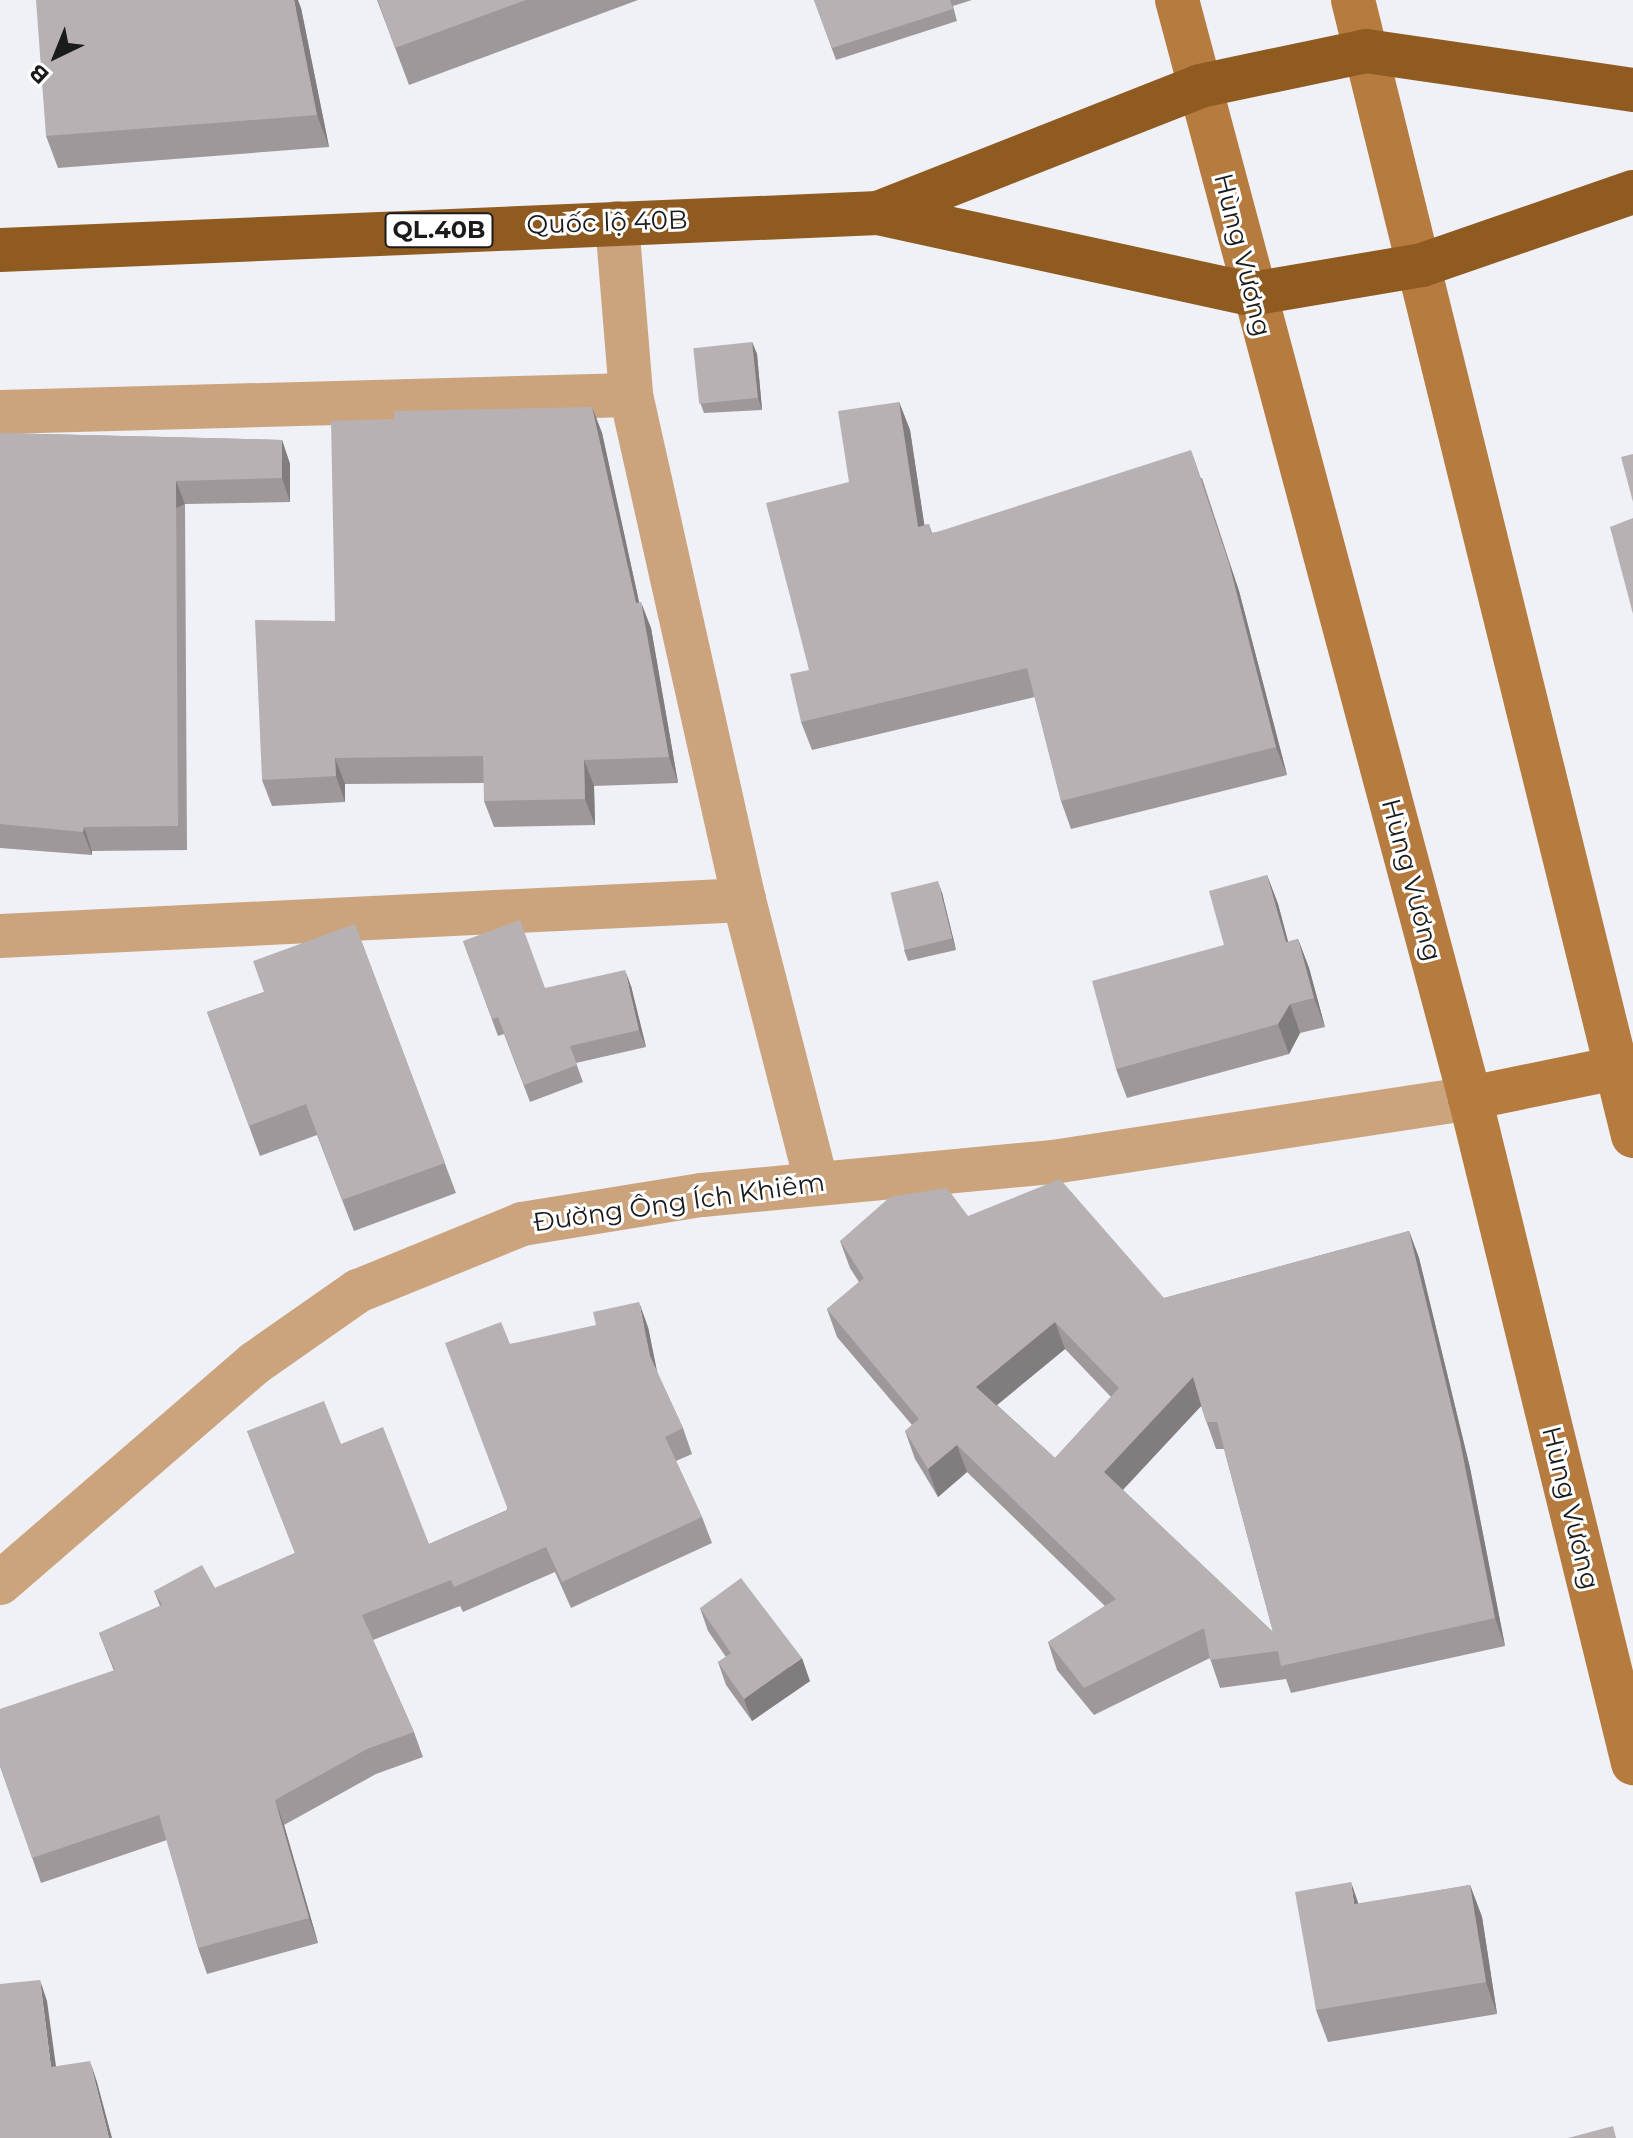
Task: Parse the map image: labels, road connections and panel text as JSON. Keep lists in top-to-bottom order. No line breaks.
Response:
{"streets":{"highway":["Quốc lộ 40B","QL.40B"],"main road":["Hùng Vương"],"street":["Đường Ông Ích Khiêm"]},"crossings":[["Hùng Vương","Đường Ông Ích Khiêm"]],"north":"bottom left"}
